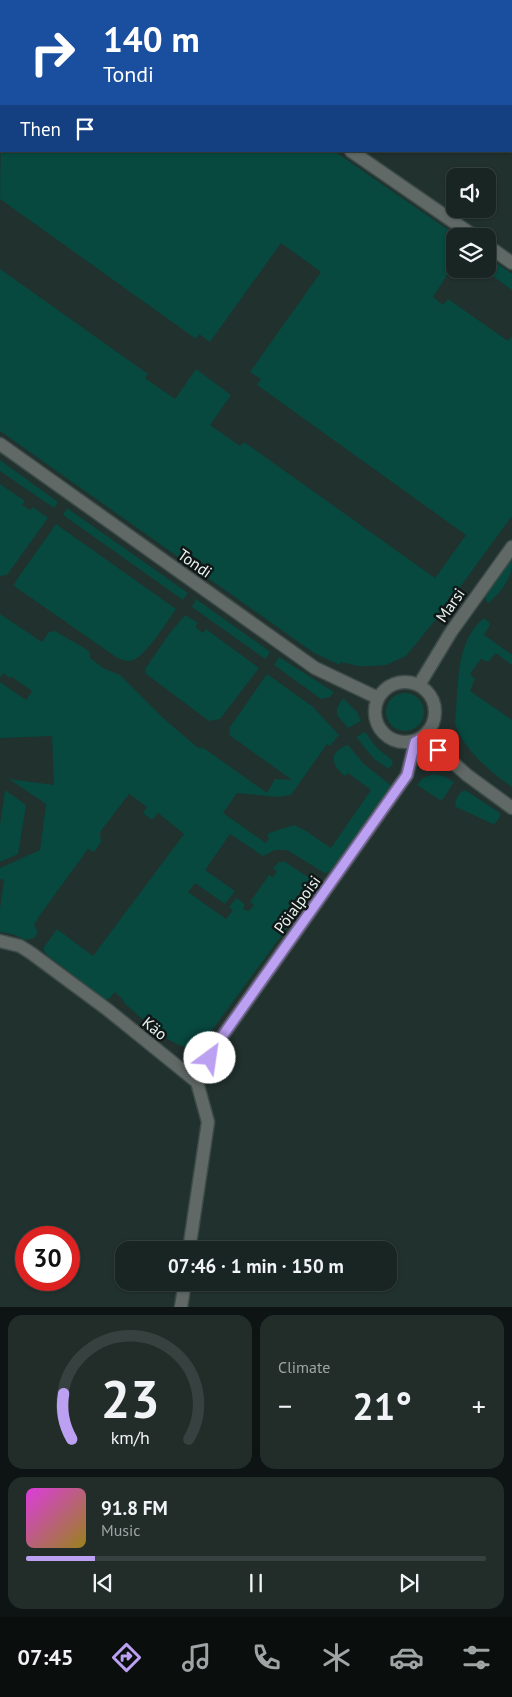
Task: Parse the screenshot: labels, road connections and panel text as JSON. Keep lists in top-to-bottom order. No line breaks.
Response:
{"streets":{"street":["Tondi","Marsi","Pöialpoisi","Käo"]},"crossings":[["Tondi","Marsi"],["Tondi","Pöialpoisi"],["Marsi","Pöialpoisi"],["Pöialpoisi","Käo"]],"page":{"turn":["140 m","Tondi"],"then":"Then","limit":"30","trip":"07:46 · 1 min · 150 m","tile":"Climate","heat":["−","21°","+"],"song":["91.8 FM","Music"],"tabs":"07:45","gauge":["23","km/h"]}}
